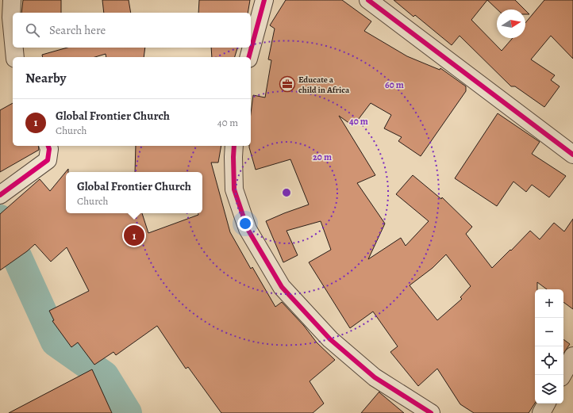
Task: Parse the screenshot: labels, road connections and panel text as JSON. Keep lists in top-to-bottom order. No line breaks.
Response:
{"places":{"office":["Educate a child in Africa"]},"north":"right","page":{"search":"Search here","heading":"Nearby","list":[{"mark":"1","name":"Global Frontier Church","note":"Church","value":"40 m"}],"popup":["Global Frontier Church","Church"],"pins":"1","map_buttons":["+","−"]},"rings":["60 m","40 m","20 m"]}
